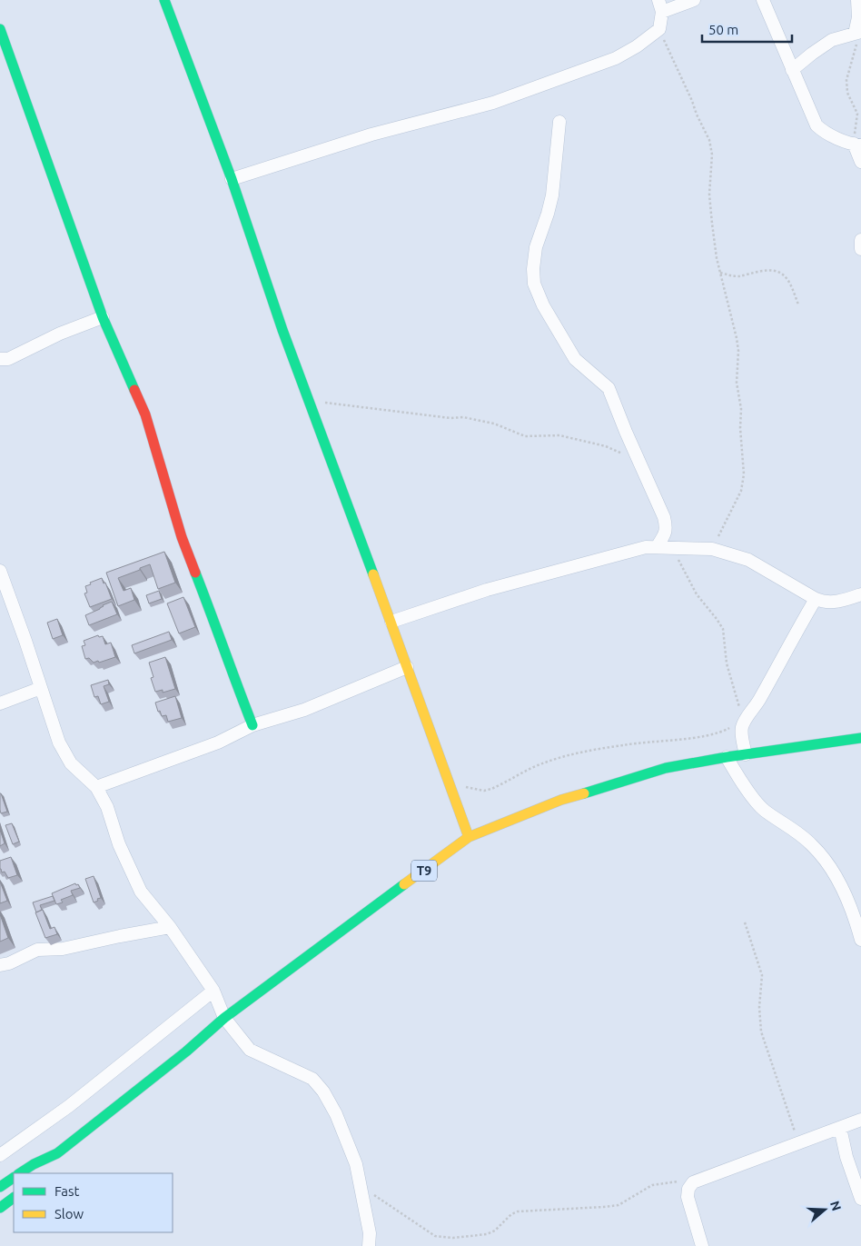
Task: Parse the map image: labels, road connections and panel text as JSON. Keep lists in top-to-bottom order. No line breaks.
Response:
{"streets":{"main road":["T9"]},"legend":["Fast","Slow"],"scale_bar":"50 m","north":"right"}
